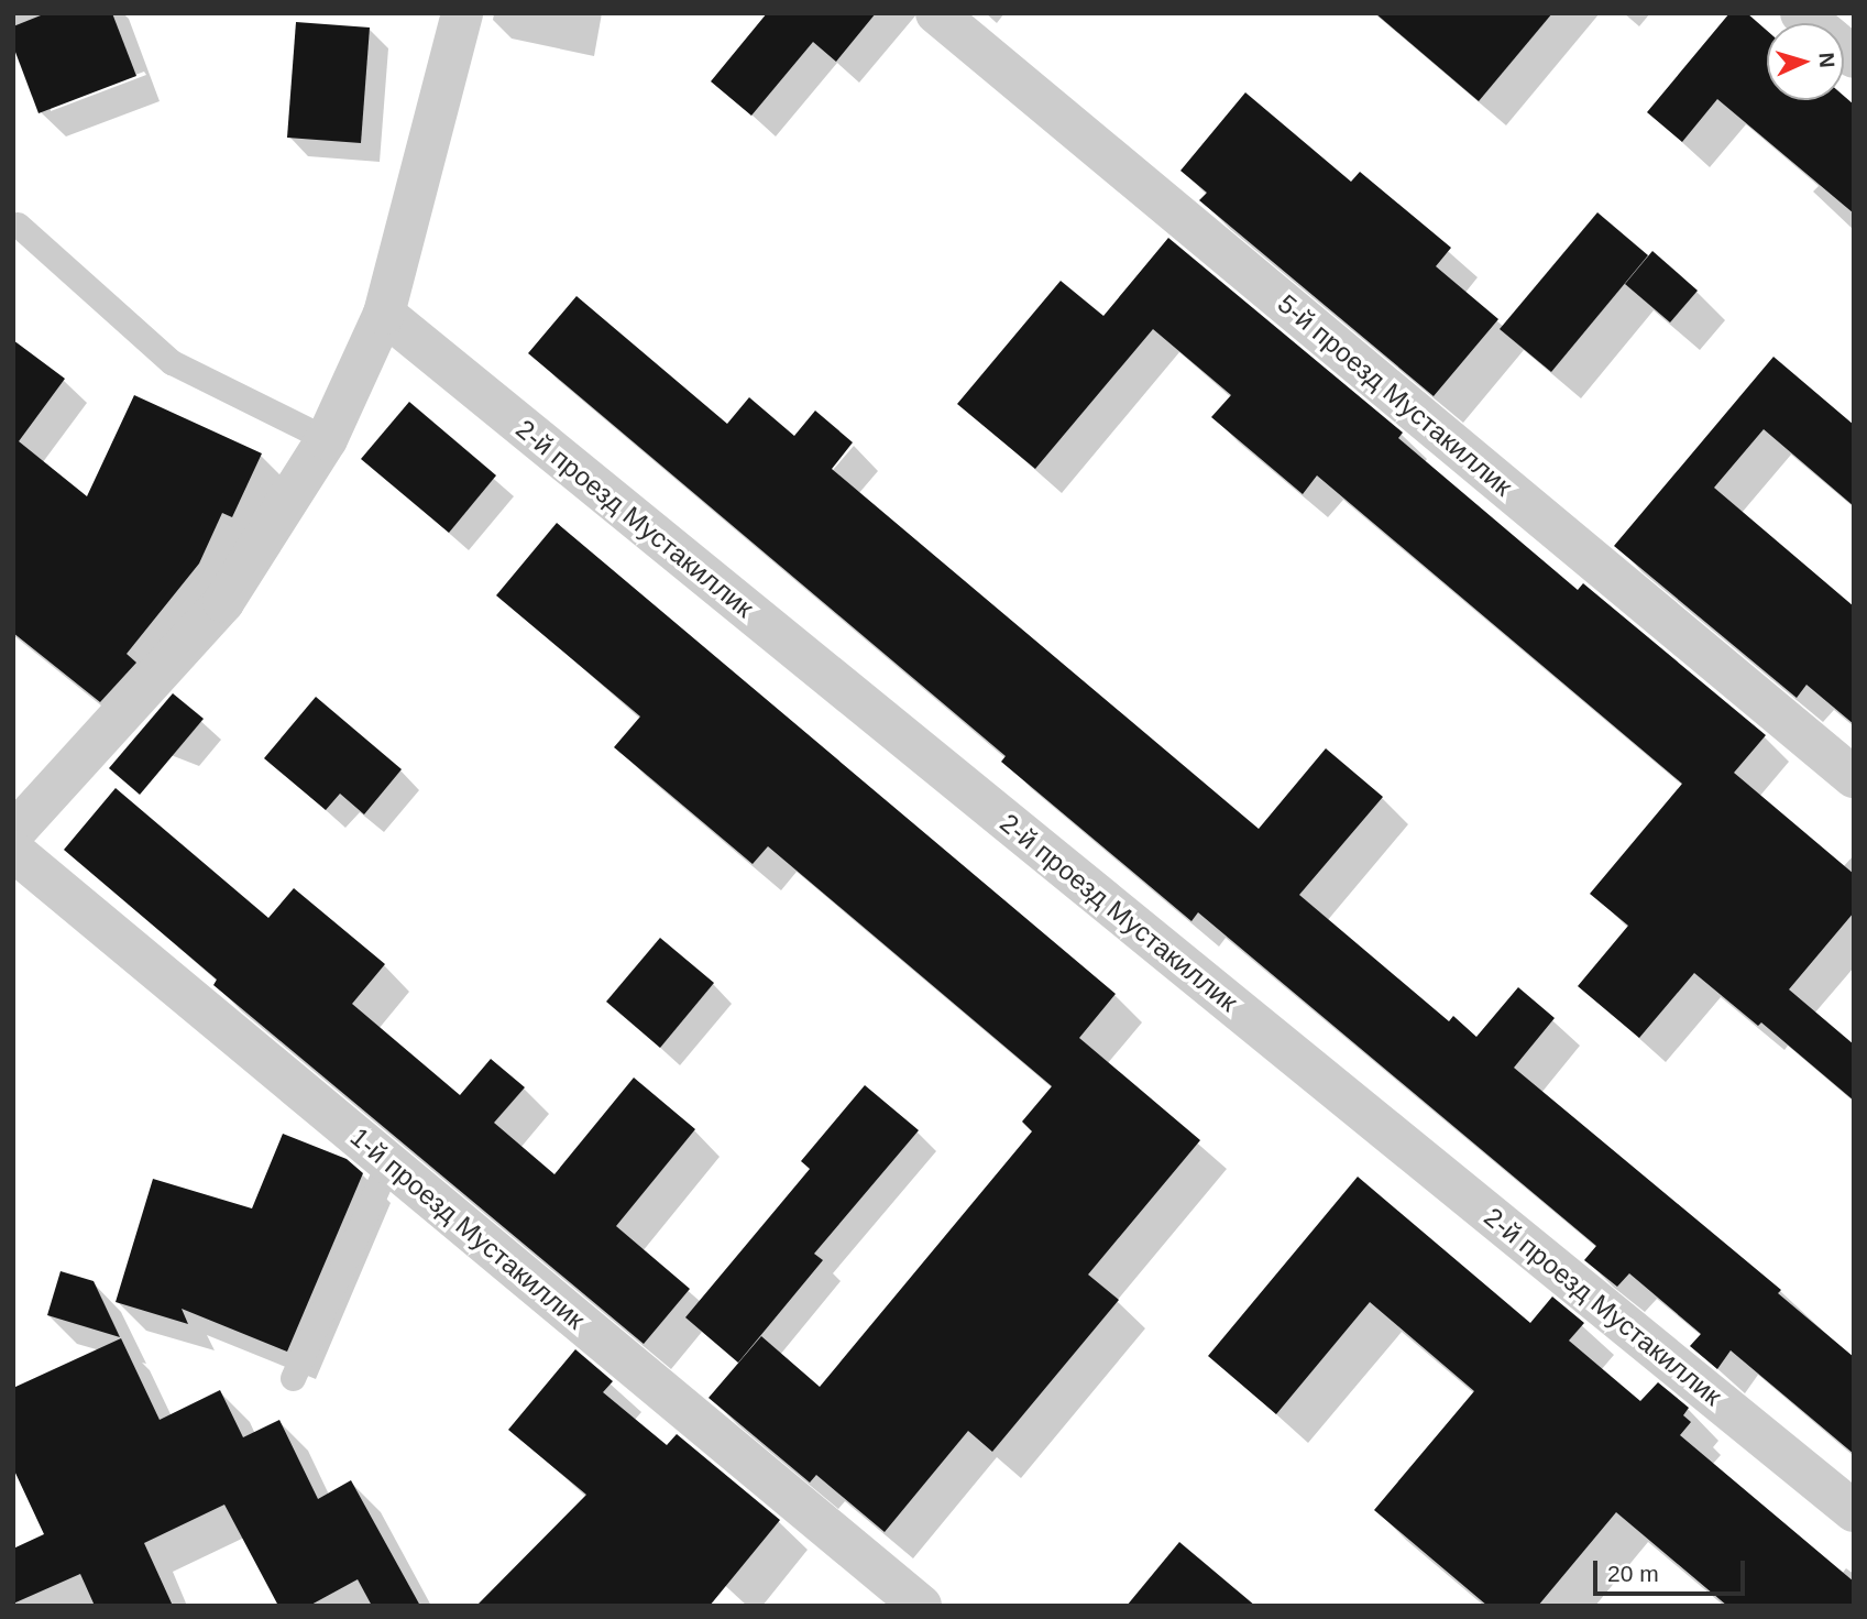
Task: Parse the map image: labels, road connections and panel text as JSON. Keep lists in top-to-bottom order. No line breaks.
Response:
{"streets":{"street":["5-й проезд Мустакиллик","2-й проезд Мустакиллик","1-й проезд Мустакиллик"]},"scale_bar":"20 m","north":"right"}
